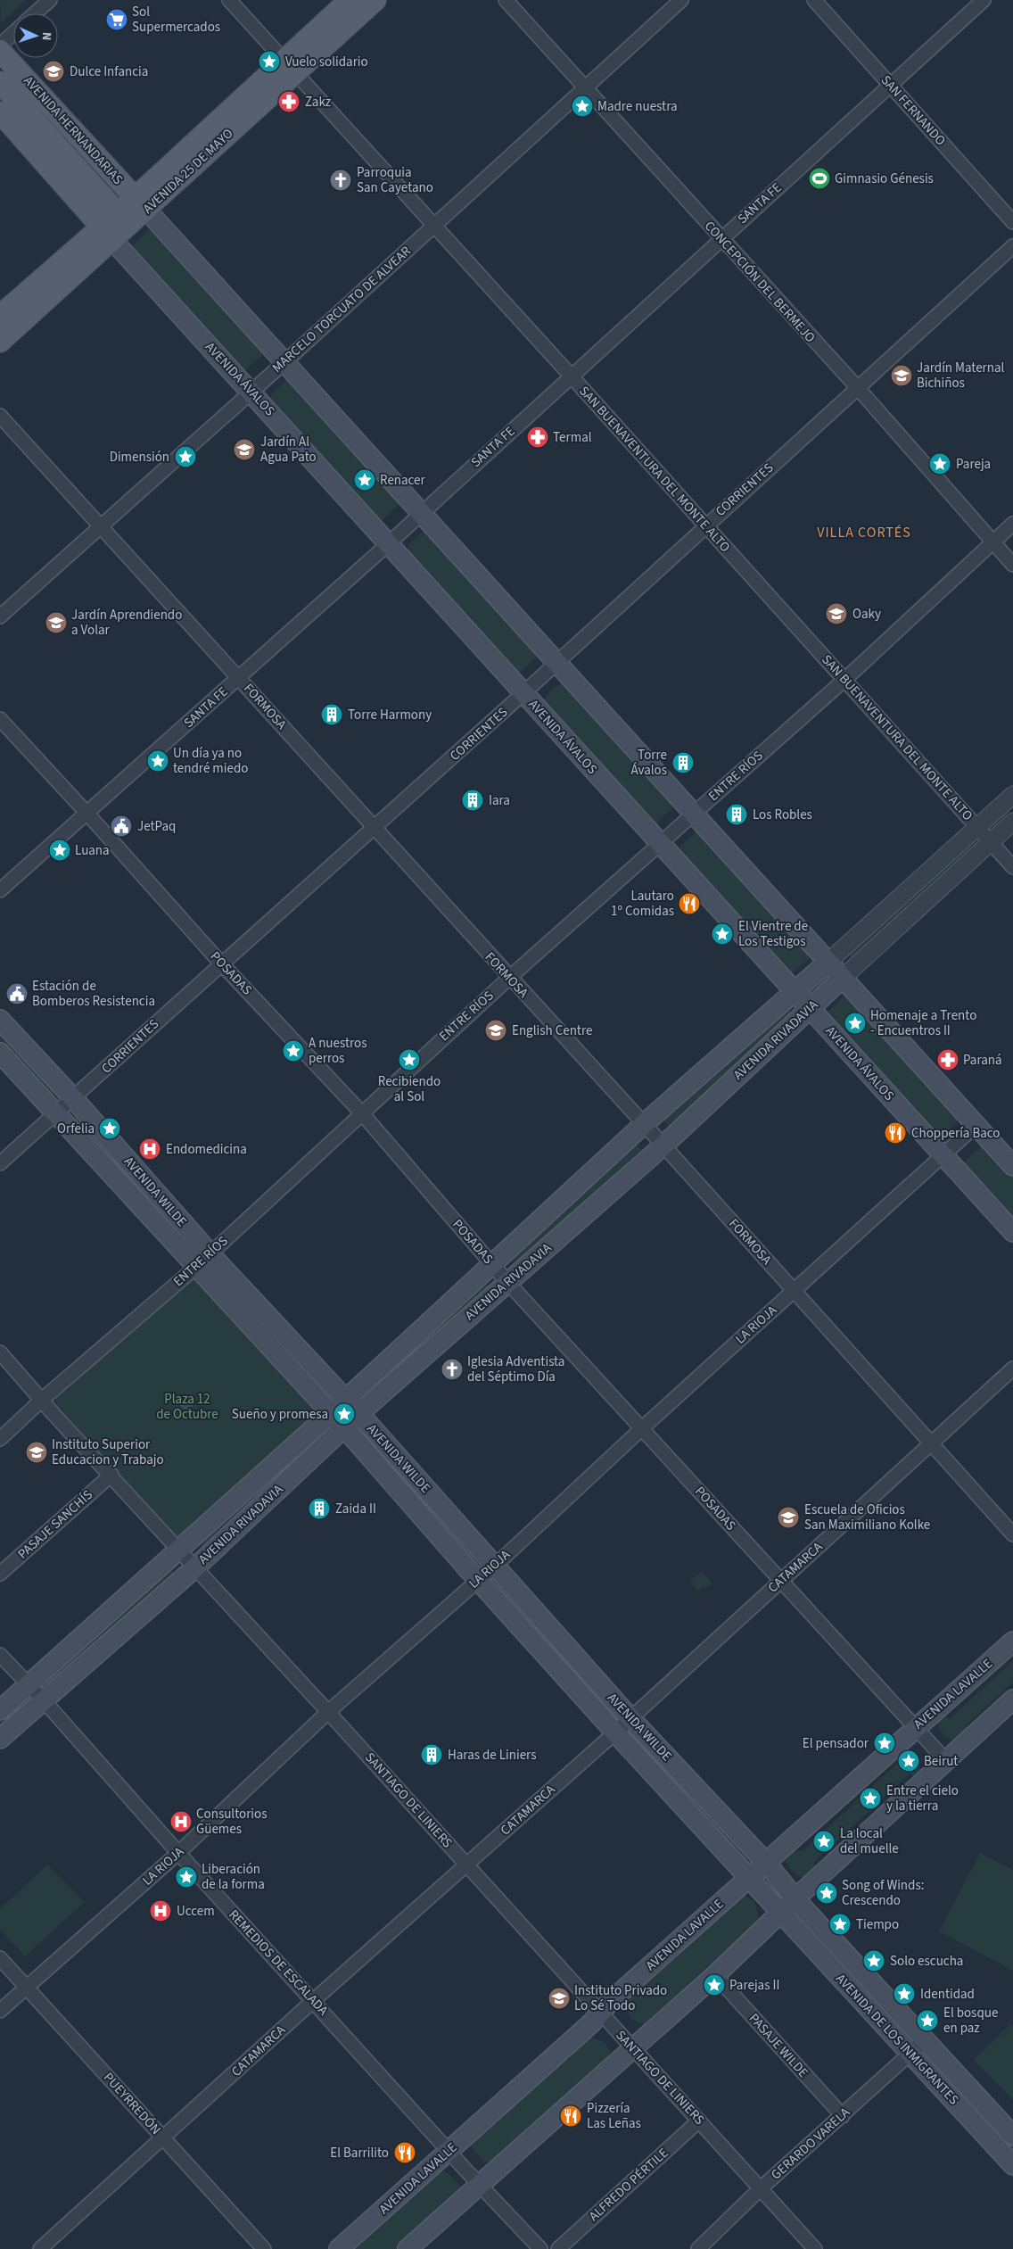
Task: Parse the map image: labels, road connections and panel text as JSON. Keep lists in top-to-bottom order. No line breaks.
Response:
{"streets":{"main road":["AVENIDA HERNANDARIAS","AVENIDA 25 DE MAYO","AVENIDA ÁVALOS","AVENIDA RIVADAVIA","AVENIDA WILDE","AVENIDA LAVALLE","AVENIDA DE LOS INMIGRANTES"],"street":["SAN FERNANDO","SANTA FE","CONCEPCIÓN DEL BERMEJO","MARCELO TORCUATO DE ALVEAR","SAN BUENAVENTURA DEL MONTE ALTO","CORRIENTES","FORMOSA","ENTRE RÍOS","POSADAS","LA RIOJA","PASAJE SANCHÍS","CATAMARCA","SANTIAGO DE LINIERS","REMEDIOS DE ESCALADA","PASAJE WILDE","PUEYRREDÓN","GERARDO VARELA","ALFREDO PÉRTILE"]},"crossings":[["SAN FERNANDO","SANTA FE"],["AVENIDA HERNANDARIAS","AVENIDA 25 DE MAYO"],["AVENIDA 25 DE MAYO","AVENIDA ÁVALOS"],["AVENIDA 25 DE MAYO","SAN BUENAVENTURA DEL MONTE ALTO"],["SANTA FE","CONCEPCIÓN DEL BERMEJO"],["SANTA FE","AVENIDA ÁVALOS"],["SANTA FE","SAN BUENAVENTURA DEL MONTE ALTO"],["SANTA FE","FORMOSA"],["SANTA FE","POSADAS"],["CONCEPCIÓN DEL BERMEJO","MARCELO TORCUATO DE ALVEAR"],["CONCEPCIÓN DEL BERMEJO","CORRIENTES"],["CONCEPCIÓN DEL BERMEJO","ENTRE RÍOS"],["MARCELO TORCUATO DE ALVEAR","AVENIDA ÁVALOS"],["MARCELO TORCUATO DE ALVEAR","SAN BUENAVENTURA DEL MONTE ALTO"],["MARCELO TORCUATO DE ALVEAR","FORMOSA"],["AVENIDA ÁVALOS","CORRIENTES"],["AVENIDA ÁVALOS","ENTRE RÍOS"],["AVENIDA ÁVALOS","AVENIDA RIVADAVIA"],["AVENIDA ÁVALOS","LA RIOJA"],["SAN BUENAVENTURA DEL MONTE ALTO","CORRIENTES"],["SAN BUENAVENTURA DEL MONTE ALTO","ENTRE RÍOS"],["SAN BUENAVENTURA DEL MONTE ALTO","AVENIDA RIVADAVIA"],["CORRIENTES","FORMOSA"],["CORRIENTES","POSADAS"],["CORRIENTES","AVENIDA WILDE"],["FORMOSA","ENTRE RÍOS"],["FORMOSA","AVENIDA RIVADAVIA"],["FORMOSA","LA RIOJA"],["FORMOSA","CATAMARCA"],["ENTRE RÍOS","POSADAS"],["ENTRE RÍOS","AVENIDA WILDE"],["ENTRE RÍOS","SANTIAGO DE LINIERS"],["POSADAS","AVENIDA RIVADAVIA"],["POSADAS","LA RIOJA"],["POSADAS","CATAMARCA"],["POSADAS","AVENIDA LAVALLE"],["AVENIDA RIVADAVIA","AVENIDA WILDE"],["AVENIDA RIVADAVIA","SANTIAGO DE LINIERS"],["AVENIDA RIVADAVIA","REMEDIOS DE ESCALADA"],["AVENIDA WILDE","LA RIOJA"],["AVENIDA WILDE","CATAMARCA"],["AVENIDA WILDE","AVENIDA LAVALLE"],["AVENIDA WILDE","AVENIDA DE LOS INMIGRANTES"],["LA RIOJA","SANTIAGO DE LINIERS"],["LA RIOJA","REMEDIOS DE ESCALADA"],["LA RIOJA","PUEYRREDÓN"],["PASAJE SANCHÍS","SANTIAGO DE LINIERS"],["CATAMARCA","SANTIAGO DE LINIERS"],["CATAMARCA","REMEDIOS DE ESCALADA"],["CATAMARCA","PUEYRREDÓN"],["AVENIDA LAVALLE","SANTIAGO DE LINIERS"],["AVENIDA LAVALLE","REMEDIOS DE ESCALADA"],["SANTIAGO DE LINIERS","GERARDO VARELA"],["SANTIAGO DE LINIERS","ALFREDO PÉRTILE"],["AVENIDA DE LOS INMIGRANTES","GERARDO VARELA"],["PASAJE WILDE","GERARDO VARELA"]],"districts":["VILLA CORTÉS"],"parks":["Plaza 12 de Octubre"],"places":{"supermarket":["Sol Supermercados"],"place":["Vuelo solidario","Madre nuestra","Dimensión","Pareja","Renacer","Un día ya no tendré miedo","Luana","El Vientre de Los Testigos","Homenaje a Trento - Encuentros II","A nuestros perros","Recibiendo al Sol","Orfelia","Sueño y promesa","El pensador","Beirut","Entre el cielo y la tierra","La local del muelle","Liberación de la forma","Song of Winds: Crescendo","Tiempo","Solo escucha","Parejas II","Identidad","El bosque en paz"],"school or university":["Dulce Infancia","Jardín Maternal Bichiños","Jardín Al Agua Pato","Oaky","Jardín Aprendiendo a Volar","English Centre","Instituto Superior Educacion y Trabajo","Escuela de Oficios San Maximiliano Kolke","Instituto Privado Lo Sé Todo"],"pharmacy":["Zakz","Termal","Paraná"],"sports":["Gimnasio Génesis"],"church":["Parroquia San Cayetano","Iglesia Adventista del Séptimo Día"],"building":["Torre Harmony","Torre Ávalos","Iara","Los Robles","Zaida II","Haras de Liniers"],"public building":["JetPaq","Estación de Bomberos Resistencia"],"restaurant":["Lautaro 1º Comidas","Choppería Baco","Pizzería Las Leñas","El Barrilito"],"hospital":["Endomedicina","Consultorios Güemes","Uccem"]},"north":"right"}
